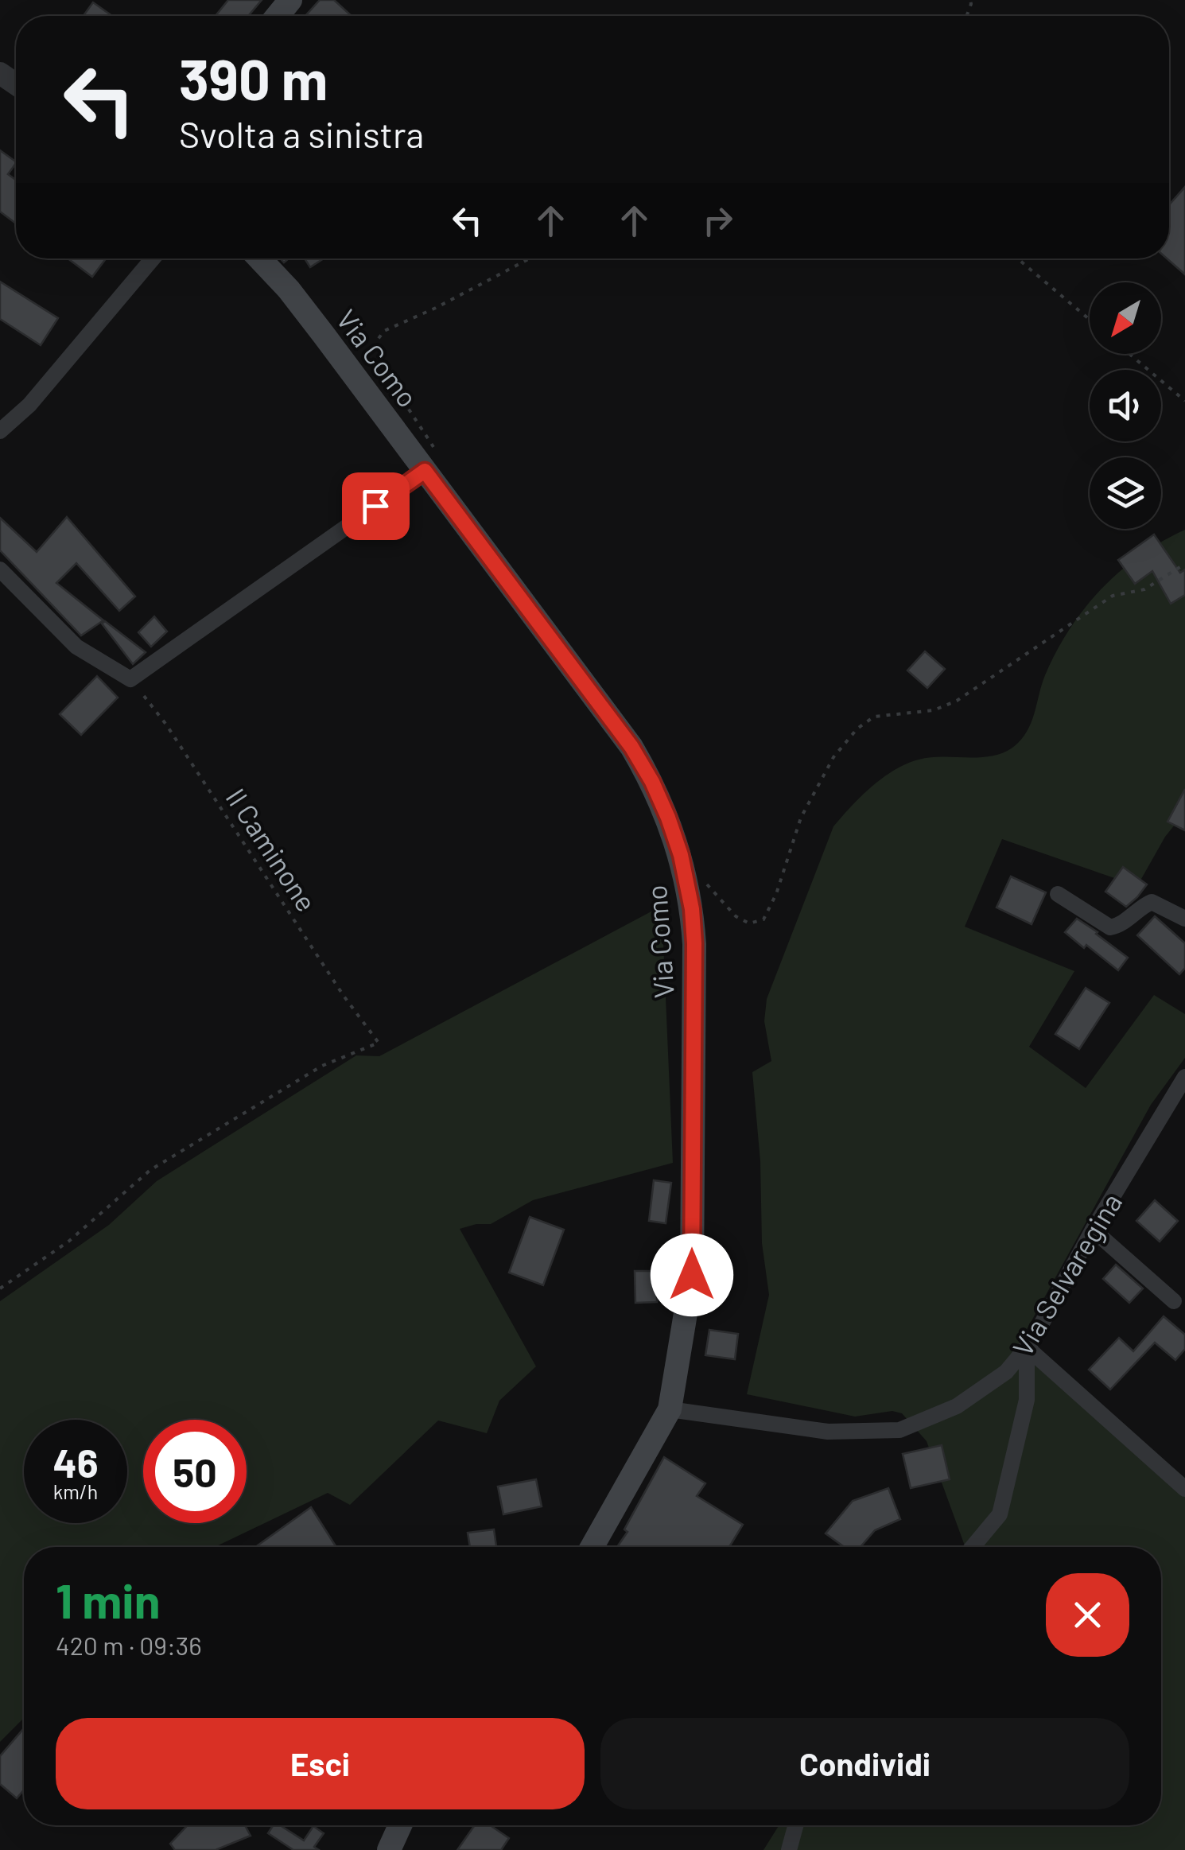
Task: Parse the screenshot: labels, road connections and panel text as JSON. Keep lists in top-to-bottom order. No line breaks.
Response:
{"streets":{"main road":["Via Como"],"street":["Via Selvaregina"],"path":["Il Caminone"]},"crossings":[["Via Como","Via Selvaregina"]],"north":"bottom left","page":{"turn":["390 m","Svolta a sinistra"],"speed":"46 km/h","limit":"50","heading":["1 min","420 m · 09:36"],"buttons":["Esci","Condividi"]}}
